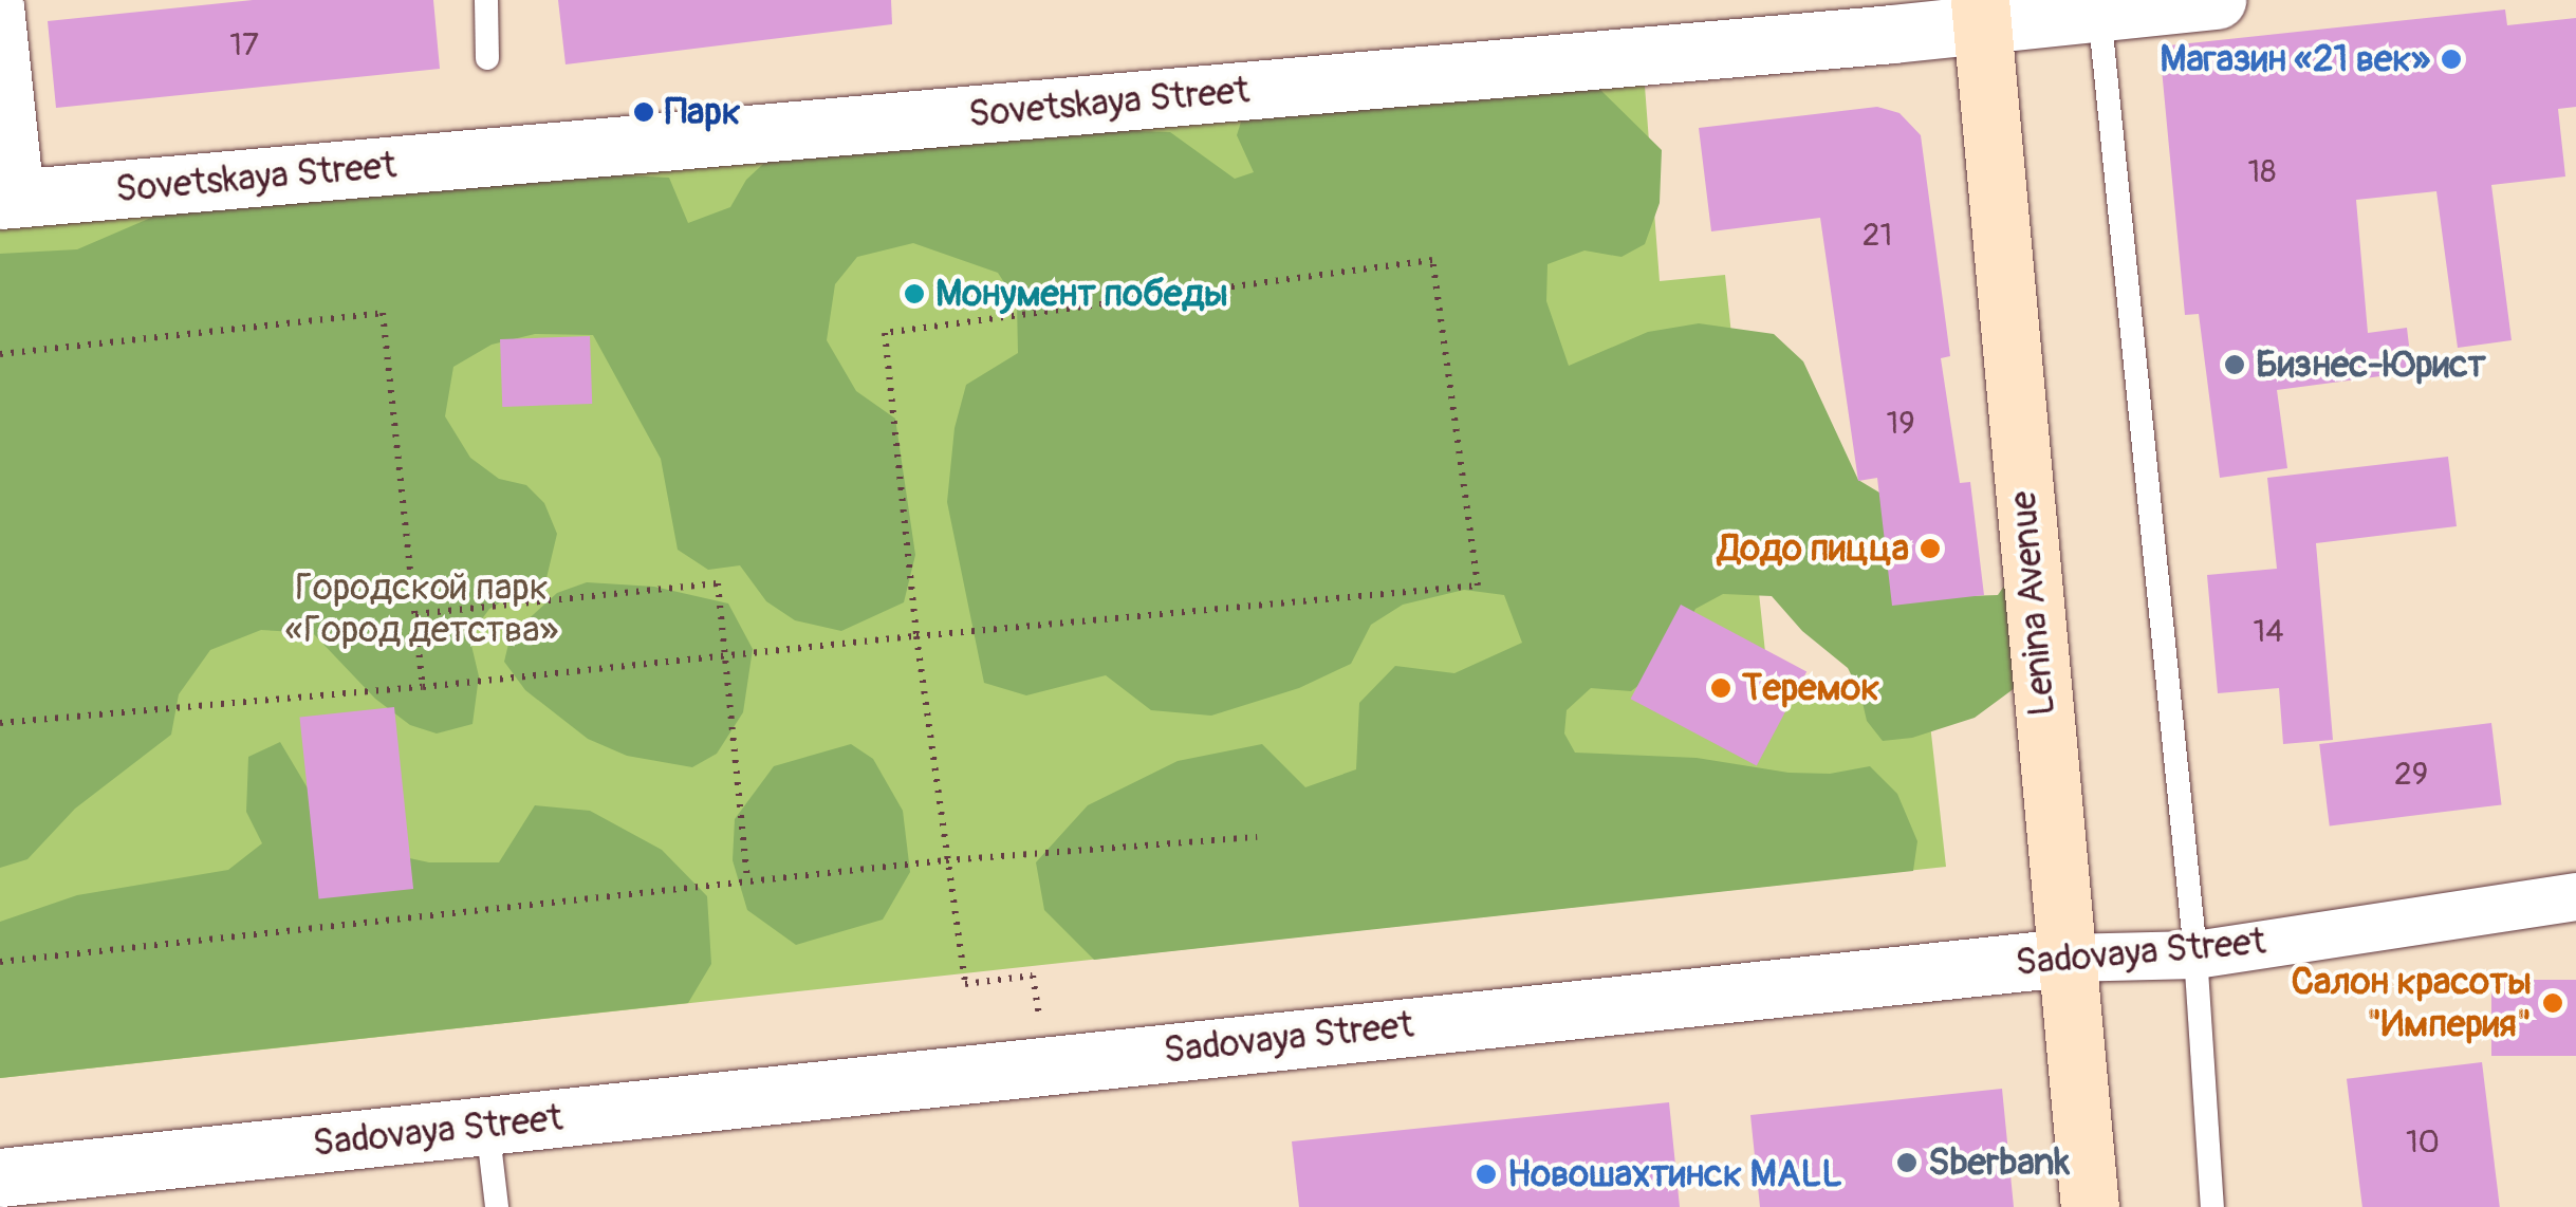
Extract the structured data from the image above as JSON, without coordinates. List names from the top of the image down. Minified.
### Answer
{"streets":{"main road":["Lenina Avenue"],"street":["Sovetskaya Street","Sadovaya Street"]},"crossings":[["Sovetskaya Street","Lenina Avenue"],["Lenina Avenue","Sadovaya Street"]],"parks":["Городской парк «Город детства»"],"places":["Магазин «21 век»","Парк","Монумент победы","Бизнес-Юрист","Додо пицца","Теремок","Салон красоты \"Империя\"","Sberbank","Новошахтинск MALL"],"house_numbers":["17","18","21","19","14","29","10"]}
